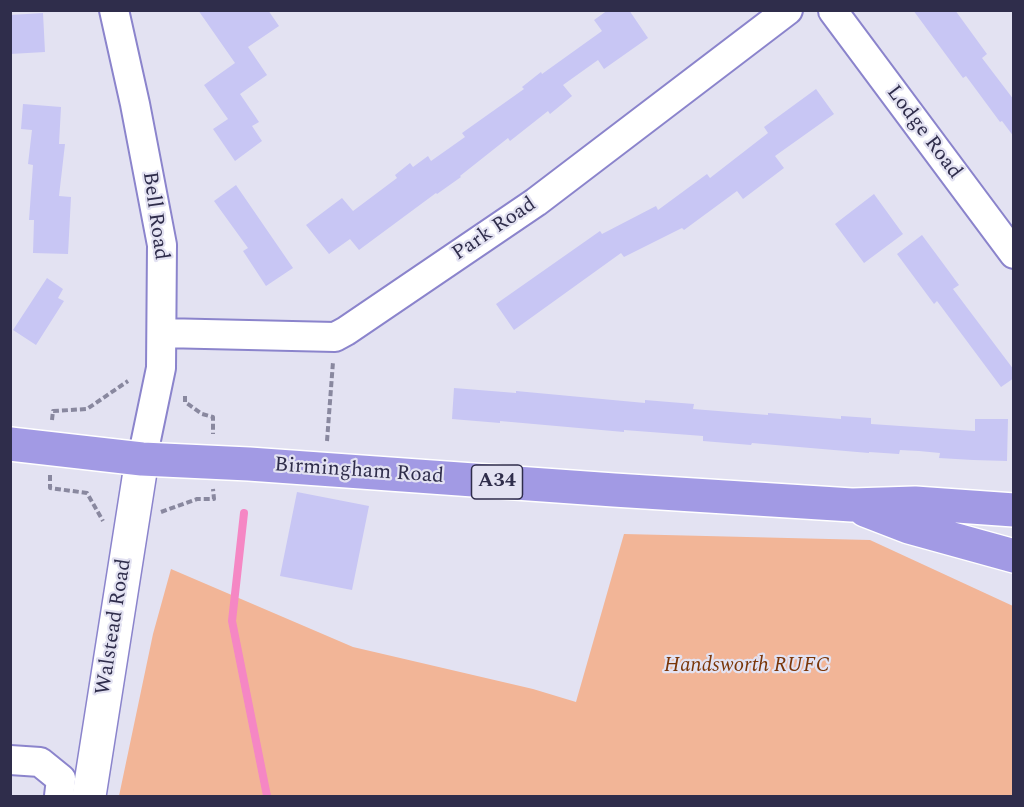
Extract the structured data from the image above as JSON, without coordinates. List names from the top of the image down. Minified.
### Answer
{"streets":{"highway":["Birmingham Road","A34"],"street":["Lodge Road","Bell Road","Park Road","Walstead Road"]},"crossings":[["Bell Road","Birmingham Road"],["Bell Road","Walstead Road"],["Birmingham Road","Walstead Road"]],"parks":["Handsworth RUFC"]}
